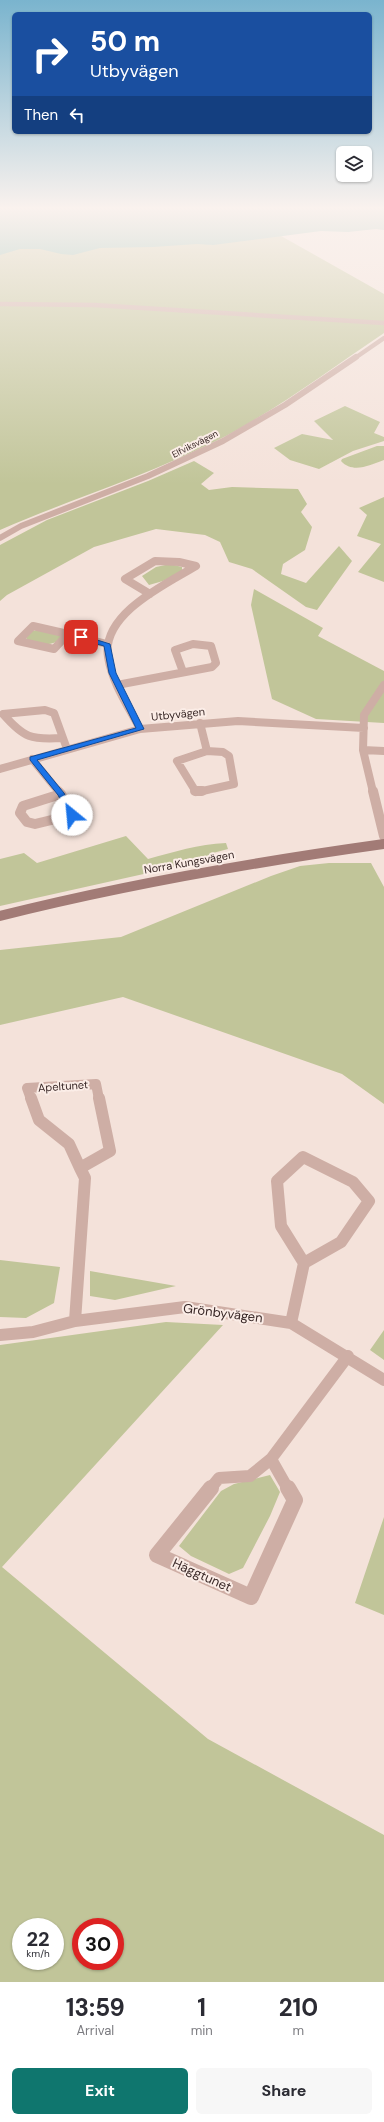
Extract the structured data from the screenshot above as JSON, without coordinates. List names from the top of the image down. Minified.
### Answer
{"streets":{"main road":["Norra Kungsvägen"],"street":["Elfviksvägen","Utbyvägen","Apeltunet","Grönbyvägen","Häggtunet"]},"crossings":[["Apeltunet","Grönbyvägen"],["Grönbyvägen","Häggtunet"]],"page":{"turn":["50 m","Utbyvägen"],"then":"Then","speed":"22 km/h","limit":"30","eta":["13:59","Arrival","1","min","210","m"],"buttons":["Exit","Share"]}}
